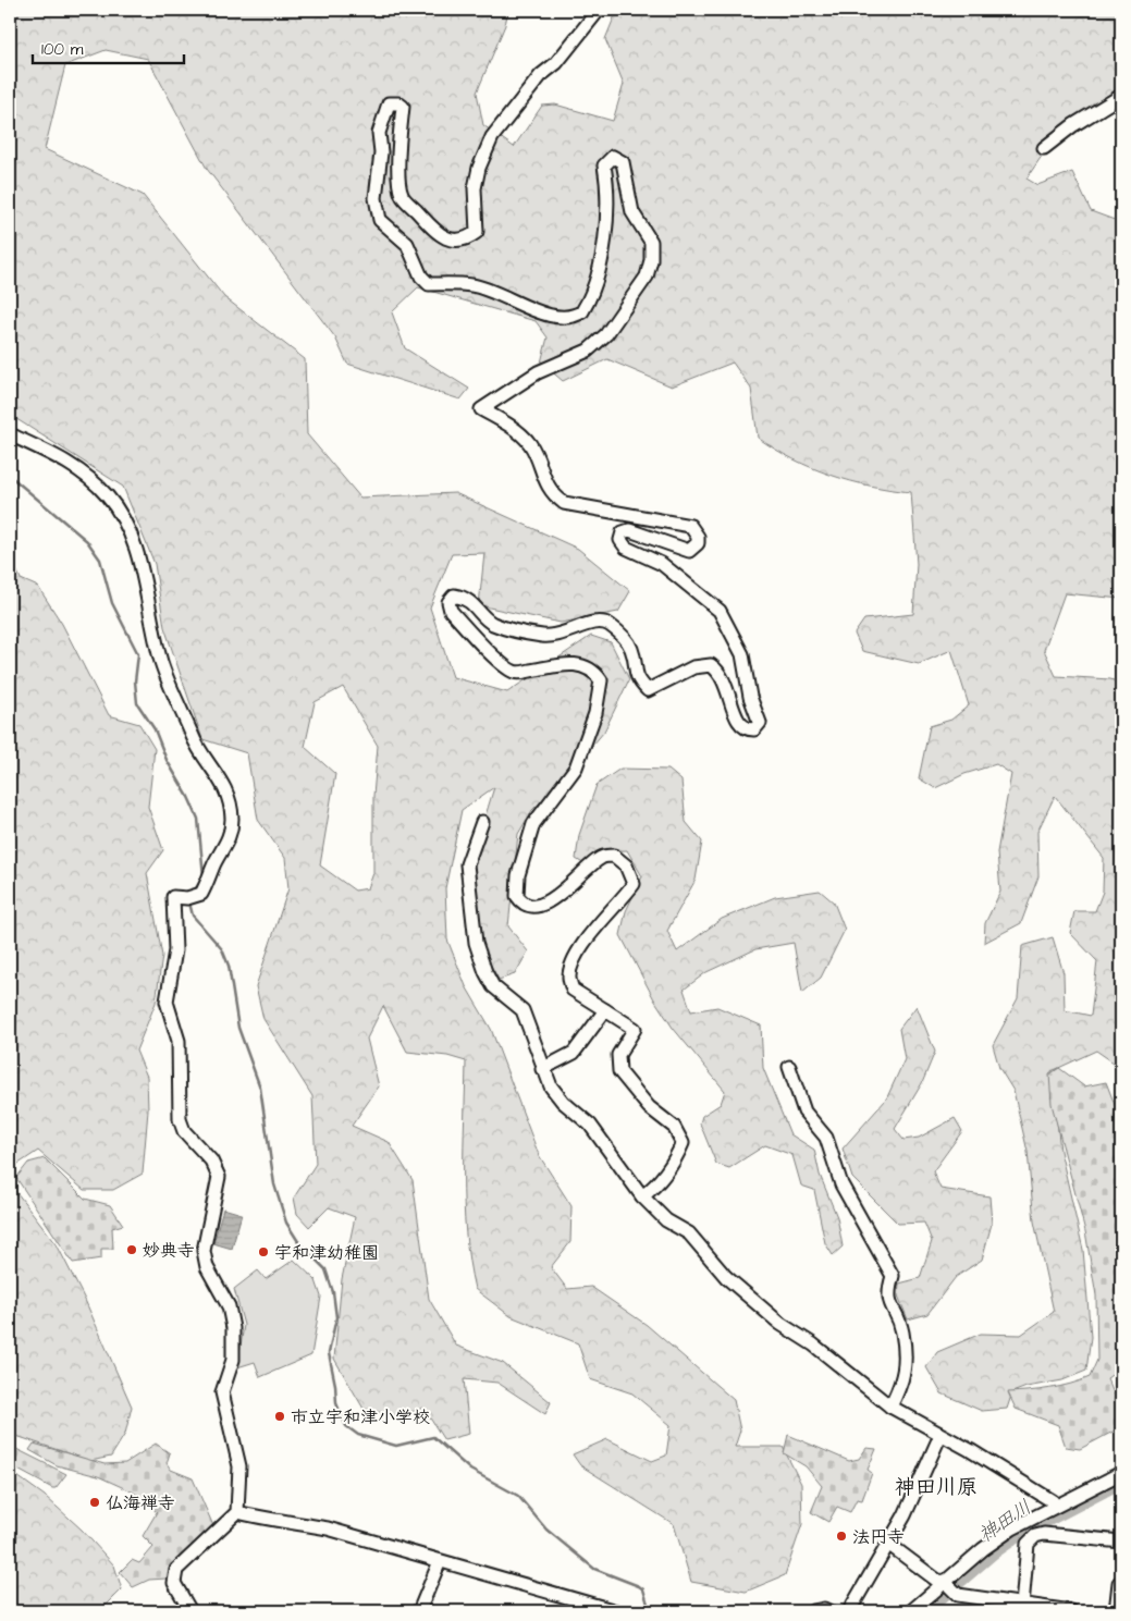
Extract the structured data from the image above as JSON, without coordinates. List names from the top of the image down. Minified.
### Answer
{"districts":["神田川原"],"water":["神田川"],"places":["妙典寺","宇和津幼稚園","市立宇和津小学校","仏海禅寺","法円寺"],"scale_bar":"100 m"}
